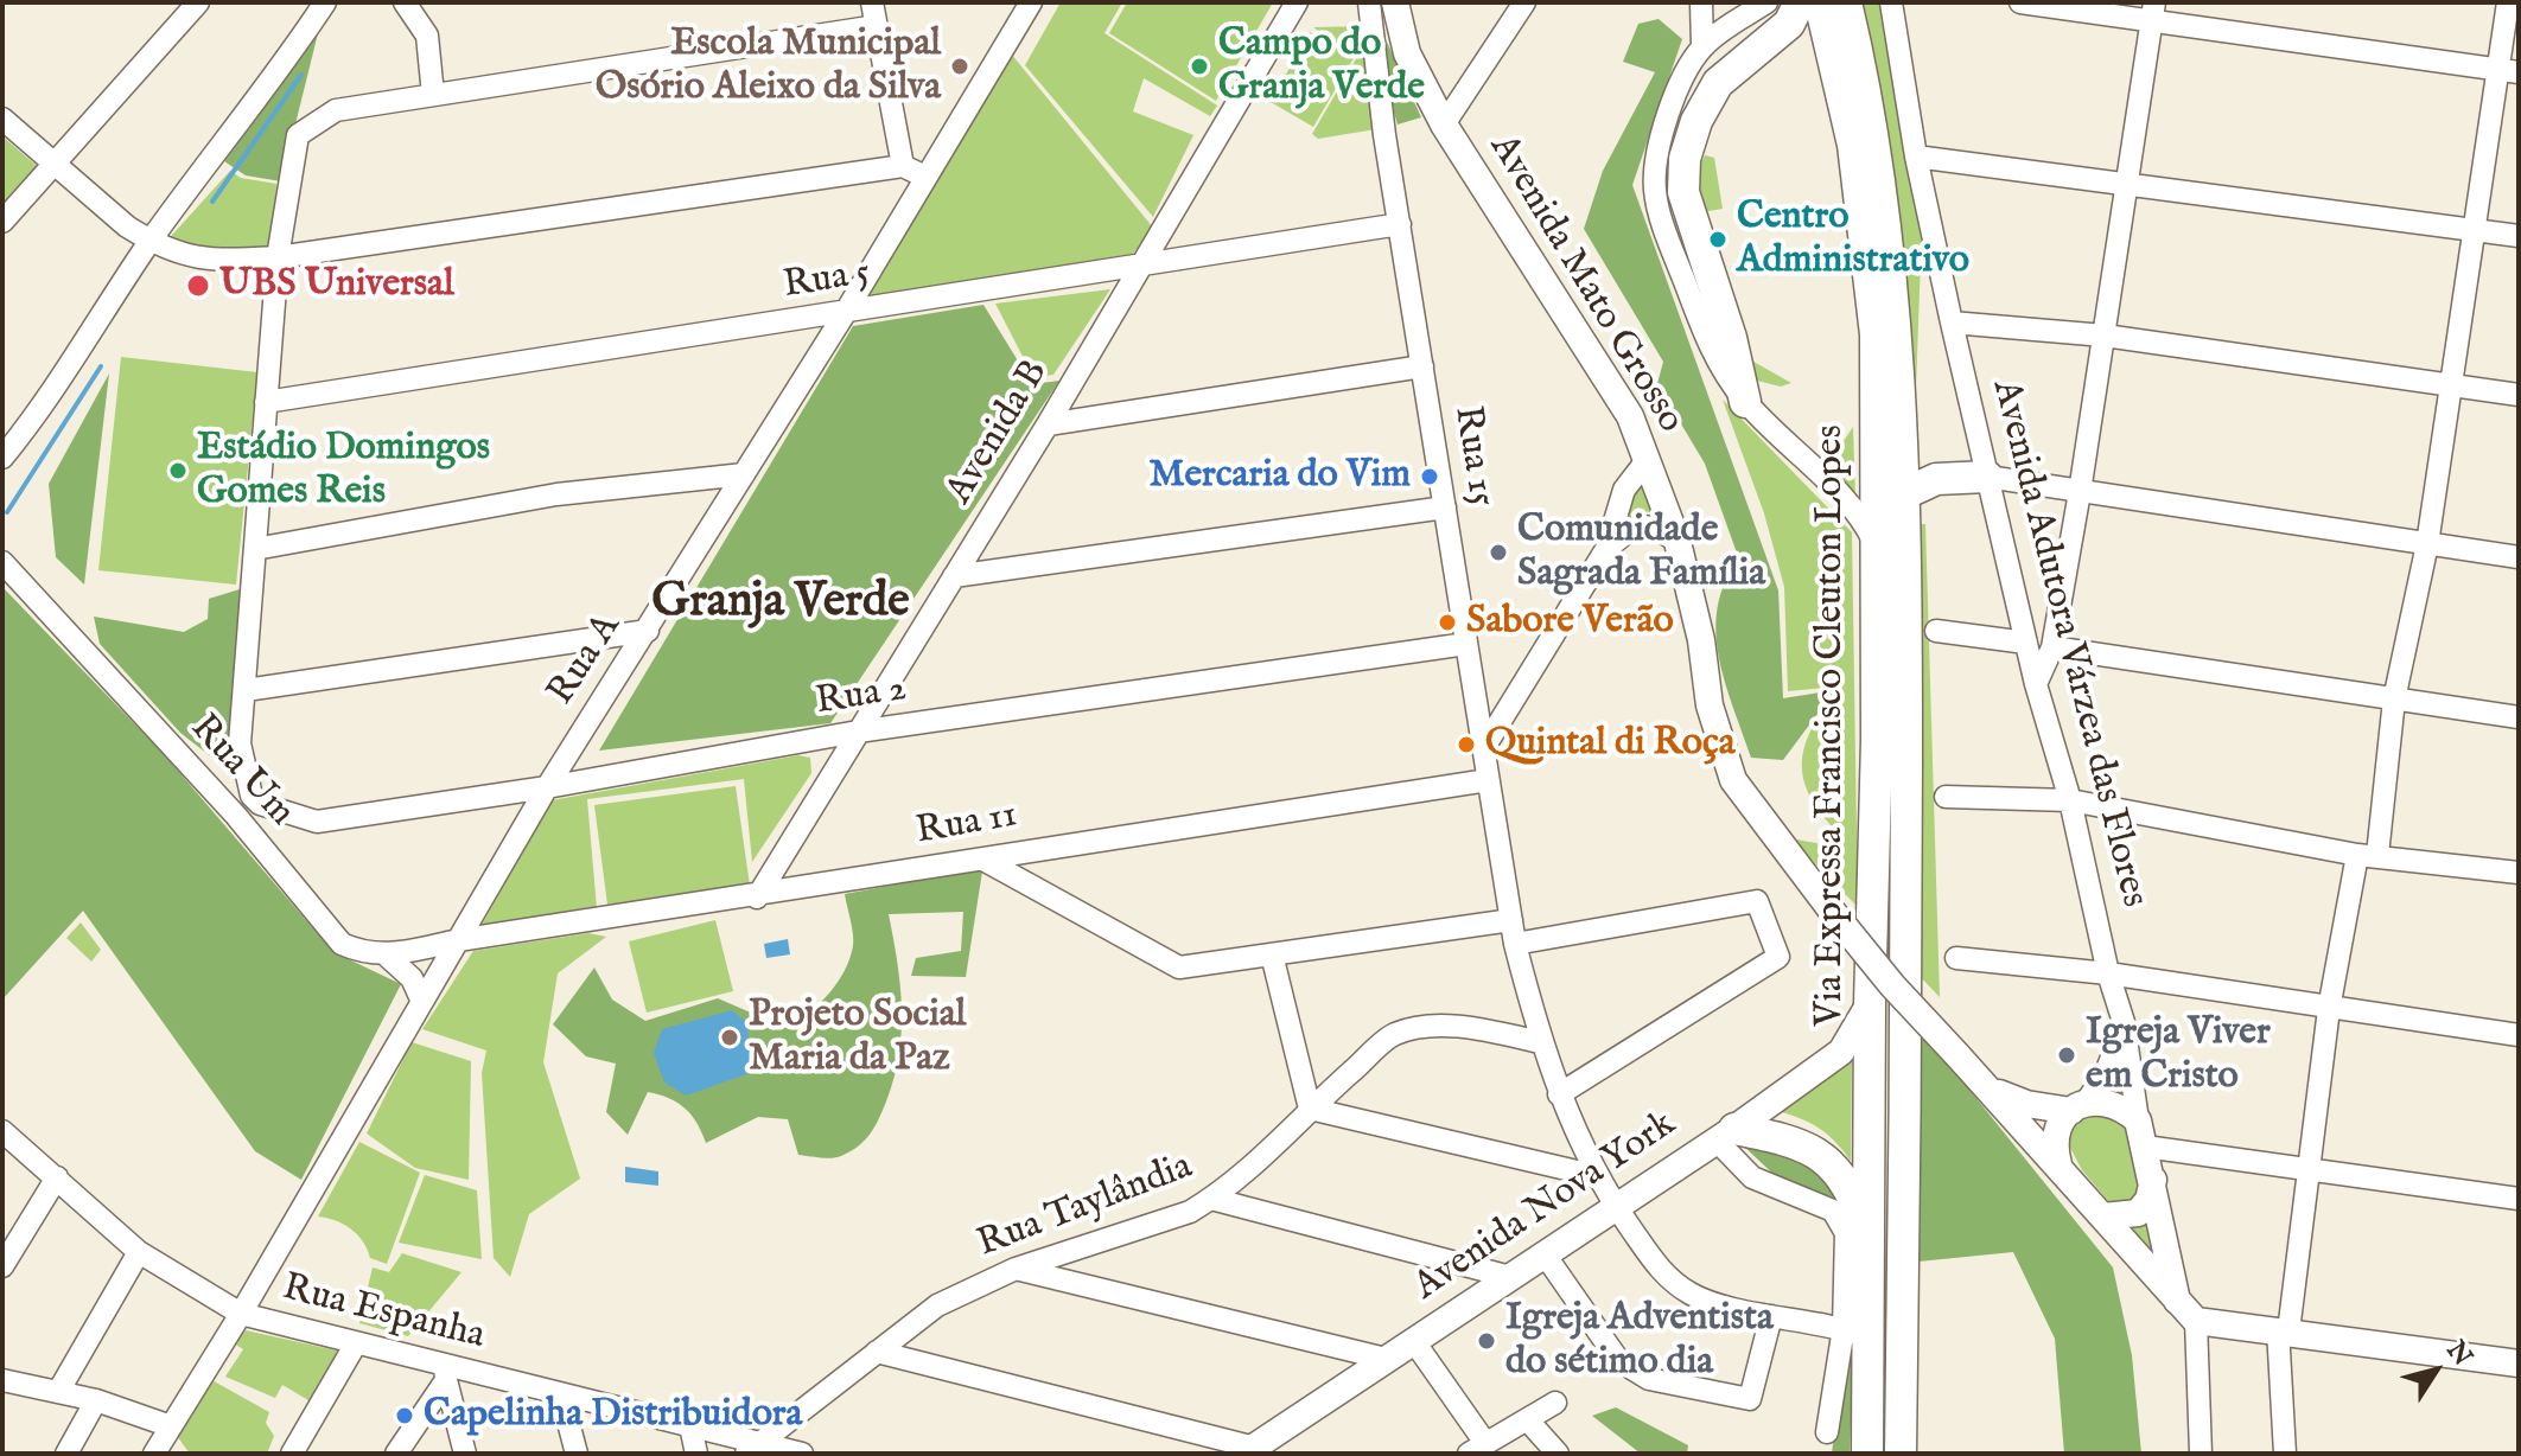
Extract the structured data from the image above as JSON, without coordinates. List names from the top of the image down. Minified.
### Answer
{"streets":{"highway":["Via Expressa Francisco Cleuton Lopes"],"main road":["Avenida Mato Grosso","Avenida Adutora Várzea das Flores","Avenida Nova York"],"street":["Rua 5","Avenida B","Rua 15","Rua A","Rua 2","Rua Um","Rua 11","Rua Taylândia","Rua Espanha"]},"crossings":[["Rua 5","Avenida B"],["Rua 5","Rua 15"],["Rua 5","Rua A"],["Avenida Mato Grosso","Avenida Adutora Várzea das Flores"],["Avenida B","Rua 2"],["Avenida B","Rua 11"],["Rua 15","Rua 2"],["Rua 15","Via Expressa Francisco Cleuton Lopes"],["Rua 15","Rua 11"],["Rua 15","Rua Taylândia"],["Rua 15","Avenida Nova York"],["Rua A","Rua 2"],["Rua A","Rua Um"],["Rua A","Rua 11"],["Rua A","Rua Espanha"],["Via Expressa Francisco Cleuton Lopes","Avenida Nova York"],["Rua Um","Rua 11"],["Rua Taylândia","Rua Espanha"]],"districts":["Granja Verde"],"places":["Escola Municipal Osório Aleixo da Silva","Campo do Granja Verde","Centro Administrativo","UBS Universal","Estádio Domingos Gomes Reis","Mercaria do Vim","Comunidade Sagrada Família","Sabore Verão","Quintal di Roça","Projeto Social Maria da Paz","Igreja Viver em Cristo","Igreja Adventista do sétimo dia","Capelinha Distribuidora"],"north":"top right"}
